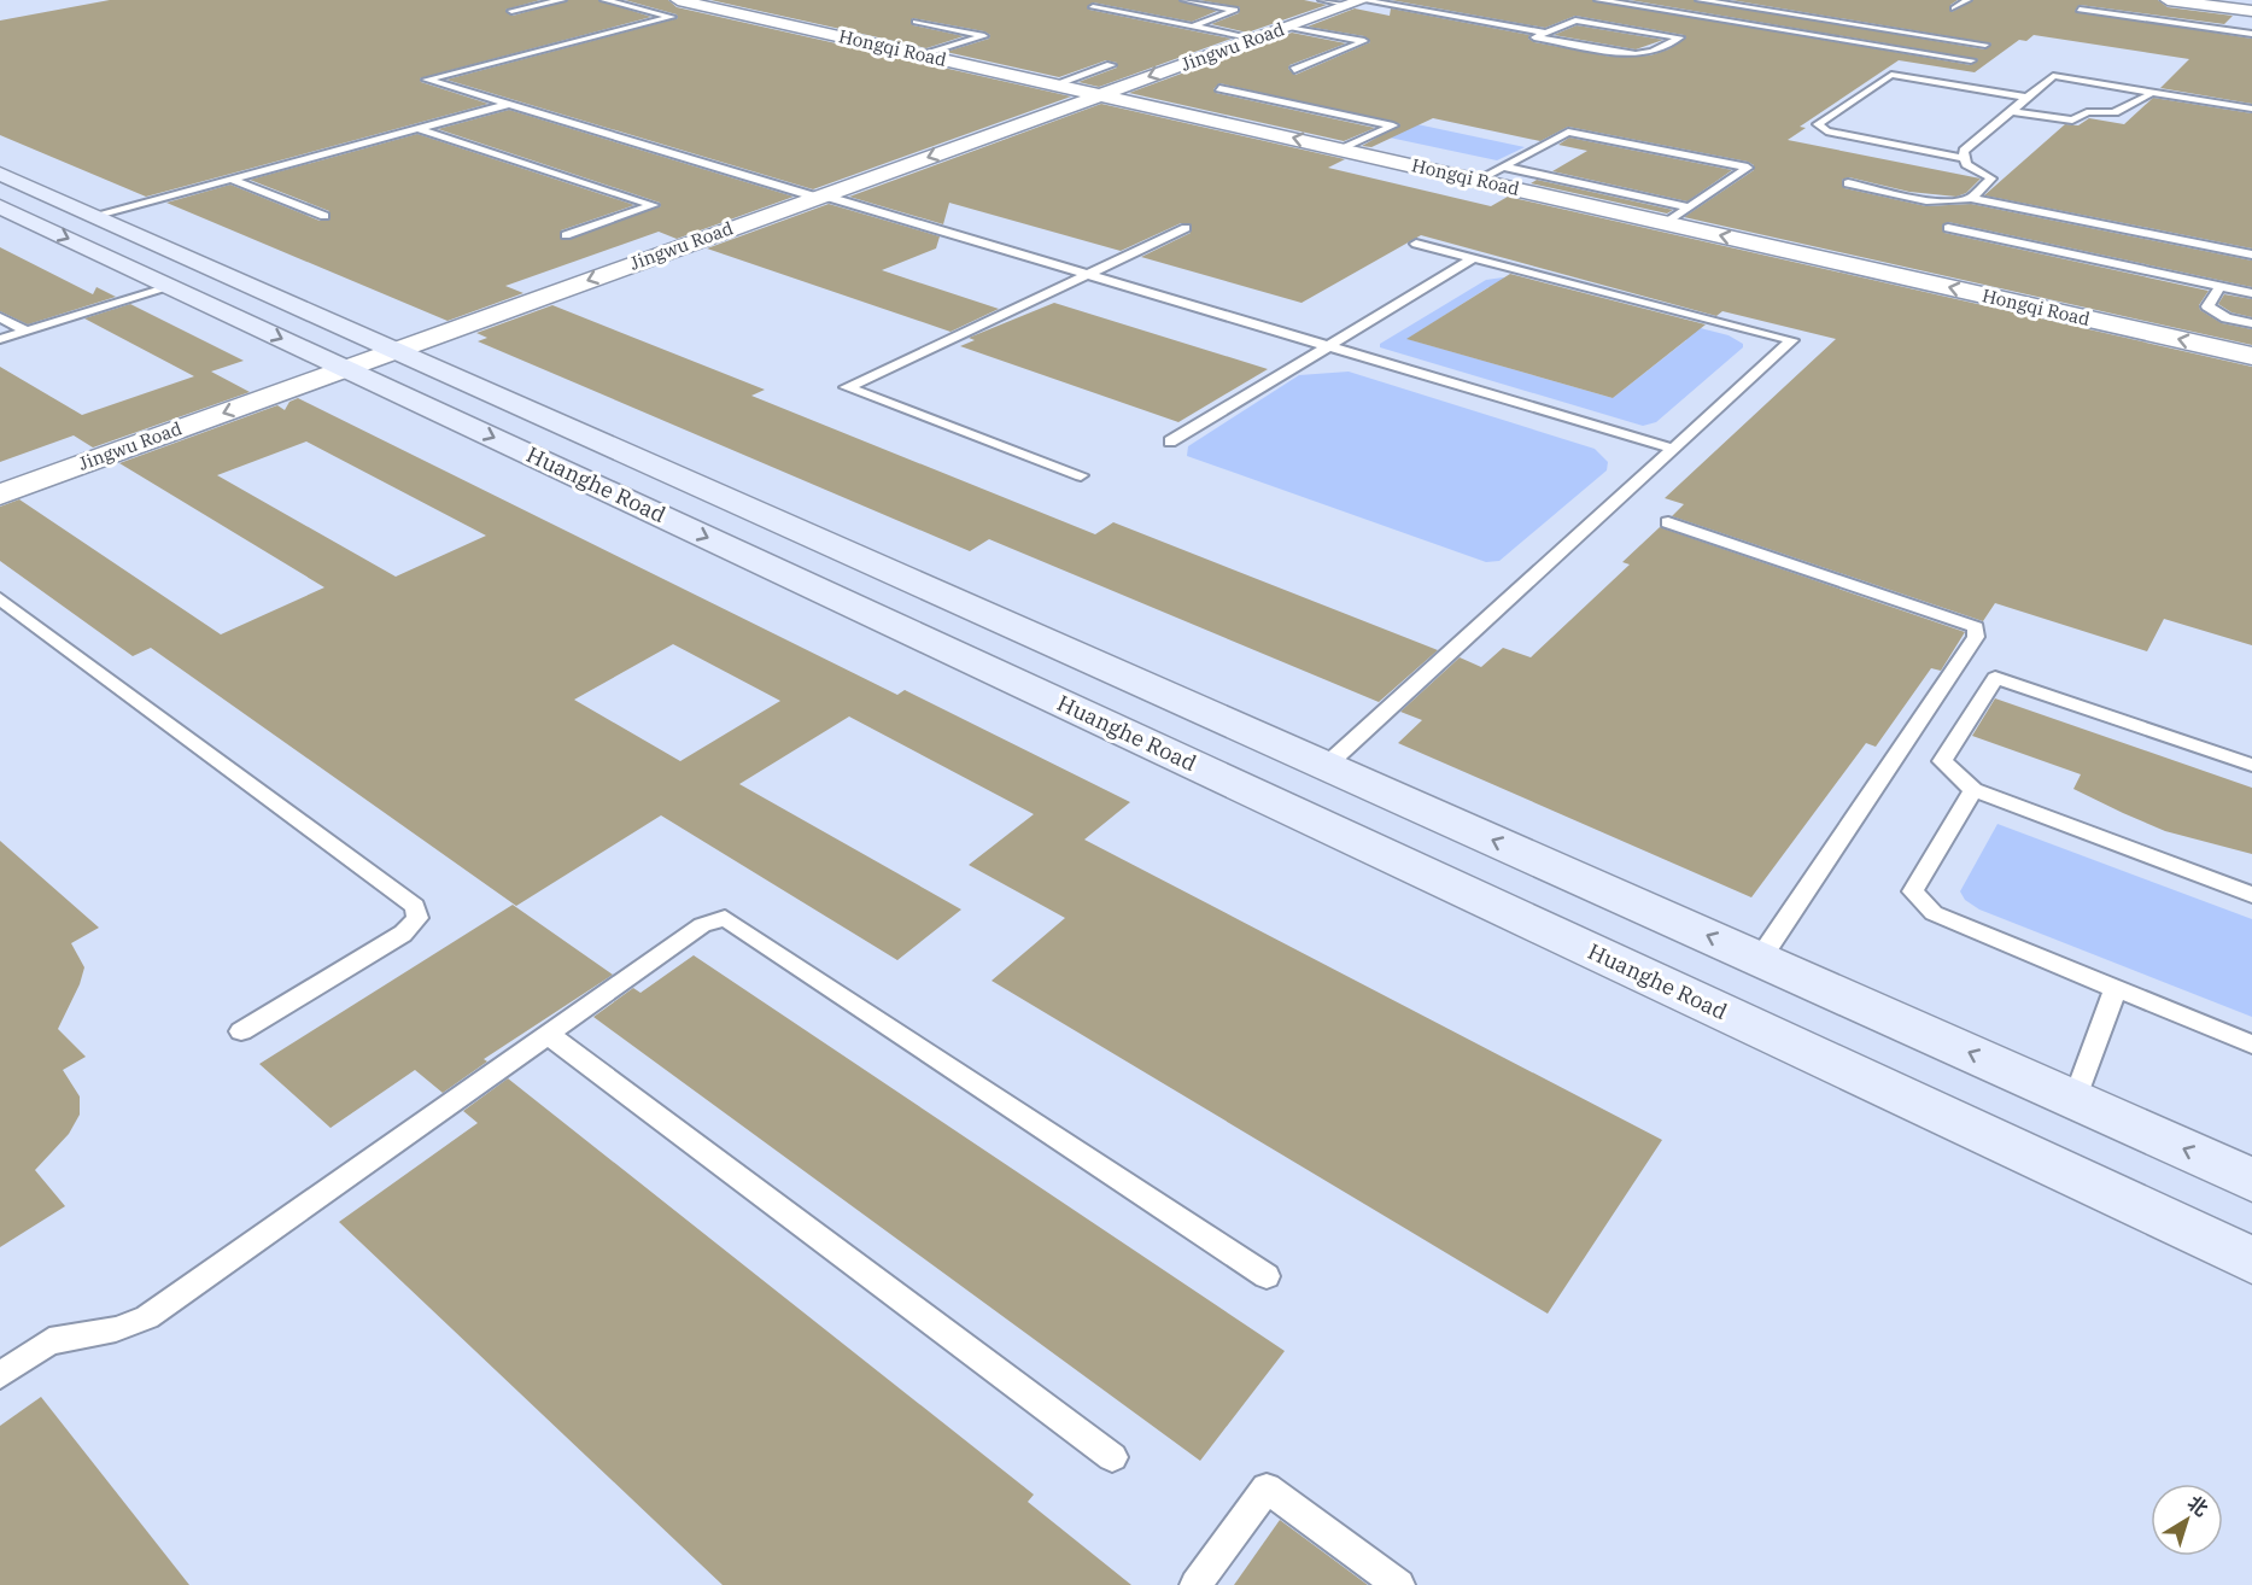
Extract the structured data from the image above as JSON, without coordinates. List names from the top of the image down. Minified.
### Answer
{"streets":{"main road":["Huanghe Road"],"street":["Jingwu Road","Hongqi Road"]},"crossings":[["Jingwu Road","Hongqi Road"],["Jingwu Road","Huanghe Road"]],"one_way":["Jingwu Road","Hongqi Road"],"north":"top right"}
